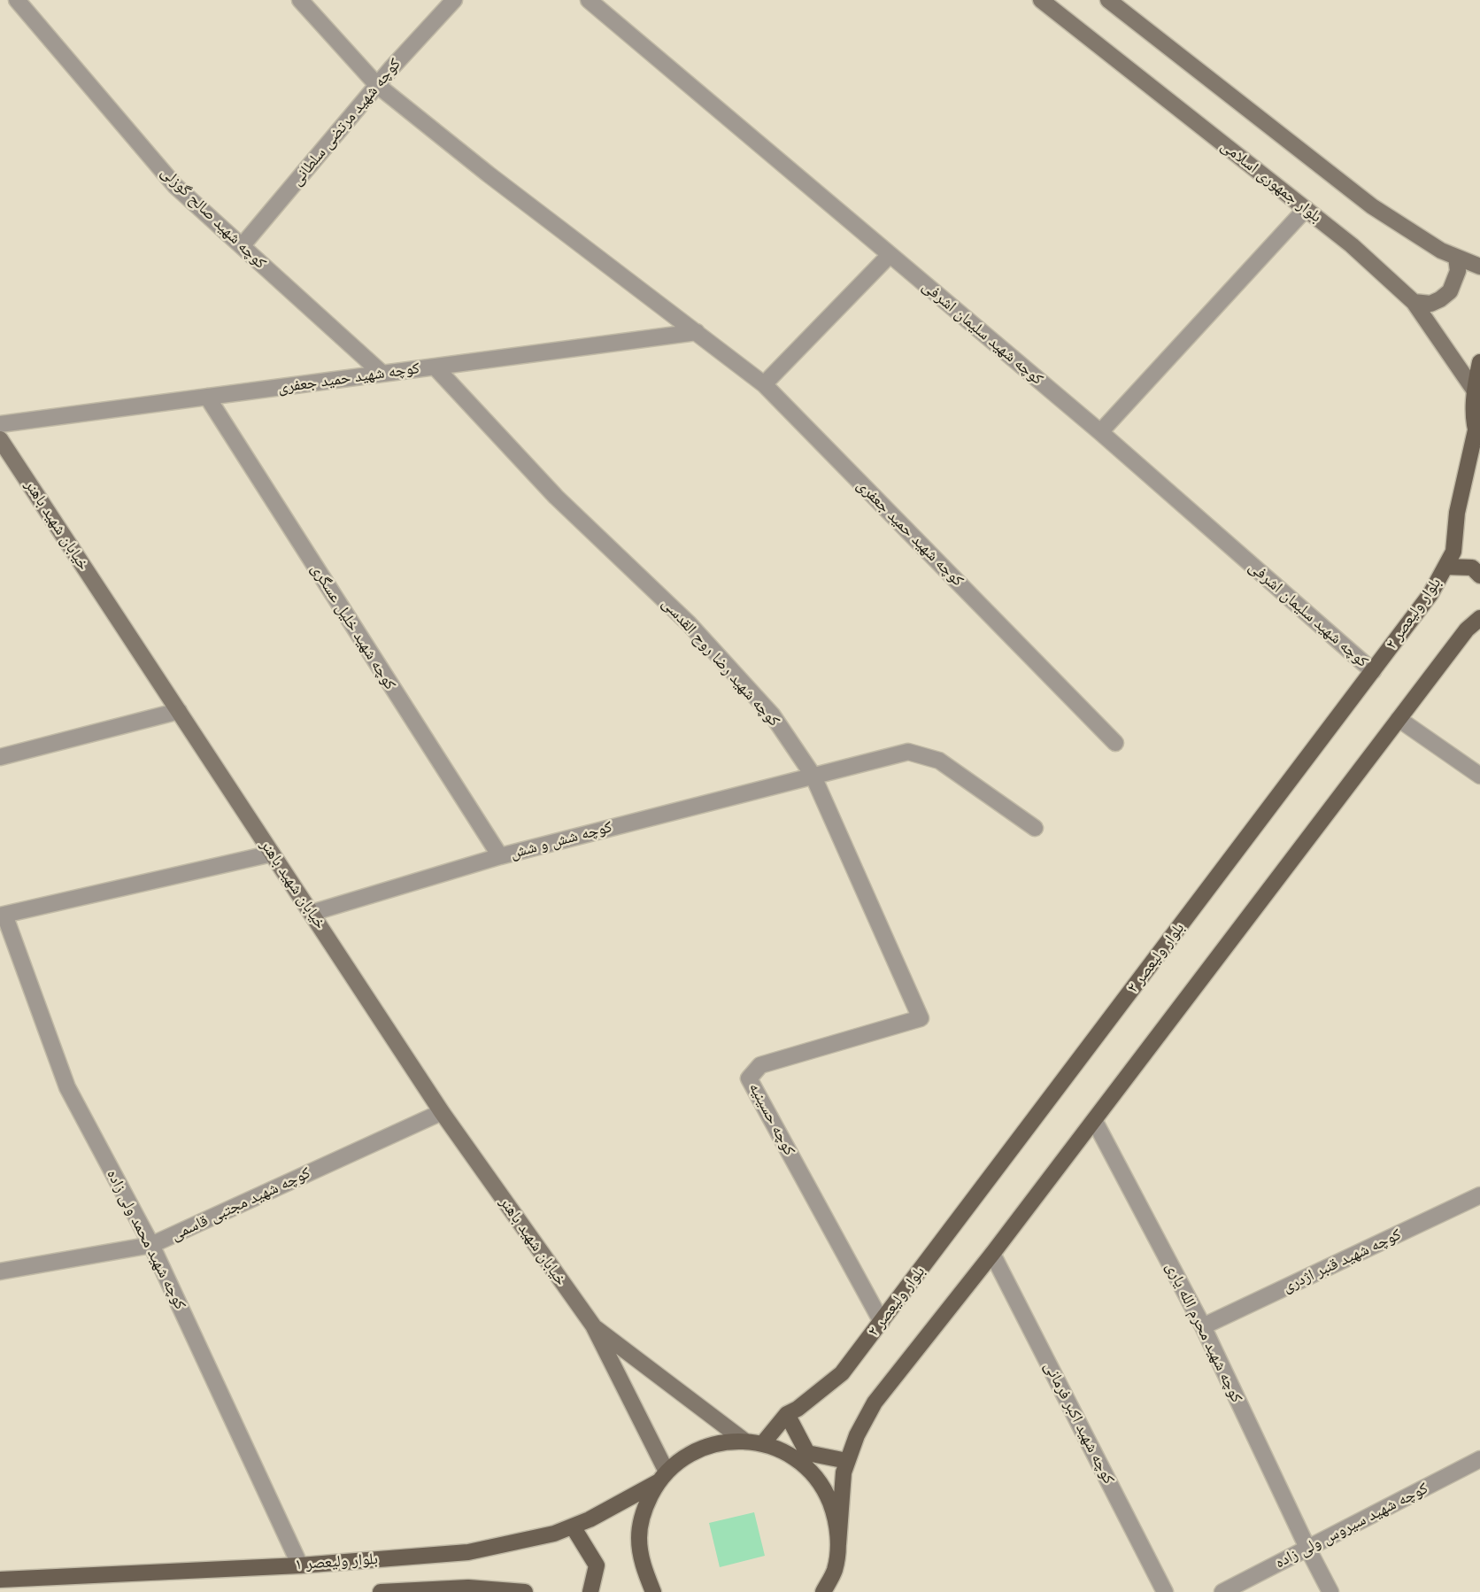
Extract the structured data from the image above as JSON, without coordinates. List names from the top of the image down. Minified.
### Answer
{"streets":{"main road":["بلوار جمهوری اسلامی","خیابان شهید باهنر","بلوار ولیعصر ۲","بلوار ولیعصر ۱"],"street":["کوچه شهید مرتضی سلطانی","کوچه شهید صالح گوزلی","کوچه شهید سلیمان اشرفی","کوچه شهید حمید جعفری","کوچه شهید خلیل عسگری","کوچه شهید رضا روح القدسی","کوچه شش و شش","کوچه حسینیه","کوچه شهید مجتبی قاسمی","کوچه شهید محمد ولی زاده","کوچه شهید قنبر اژدری","کوچه شهید محرم الله یاری","کوچه شهید اکبر فرمانی","کوچه شهید سیروس ولی زاده"]},"crossings":[["کوچه شهید مرتضی سلطانی","کوچه شهید صالح گوزلی"],["کوچه شهید مرتضی سلطانی","کوچه شهید حمید جعفری"],["بلوار جمهوری اسلامی","بلوار ولیعصر ۲"],["کوچه شهید صالح گوزلی","کوچه شهید حمید جعفری"],["کوچه شهید سلیمان اشرفی","بلوار ولیعصر ۲"],["کوچه شهید حمید جعفری","کوچه شهید خلیل عسگری"],["کوچه شهید حمید جعفری","کوچه شهید رضا روح القدسی"],["خیابان شهید باهنر","کوچه شش و شش"],["خیابان شهید باهنر","کوچه شهید مجتبی قاسمی"],["خیابان شهید باهنر","بلوار ولیعصر ۱"],["بلوار ولیعصر ۲","کوچه حسینیه"],["بلوار ولیعصر ۲","بلوار ولیعصر ۱"],["کوچه شهید خلیل عسگری","کوچه شش و شش"],["کوچه شهید رضا روح القدسی","کوچه شش و شش"],["کوچه شهید رضا روح القدسی","کوچه حسینیه"],["کوچه شهید مجتبی قاسمی","کوچه شهید محمد ولی زاده"],["کوچه شهید محمد ولی زاده","بلوار ولیعصر ۱"],["کوچه شهید قنبر اژدری","کوچه شهید محرم الله یاری"],["کوچه شهید محرم الله یاری","کوچه شهید سیروس ولی زاده"]]}
